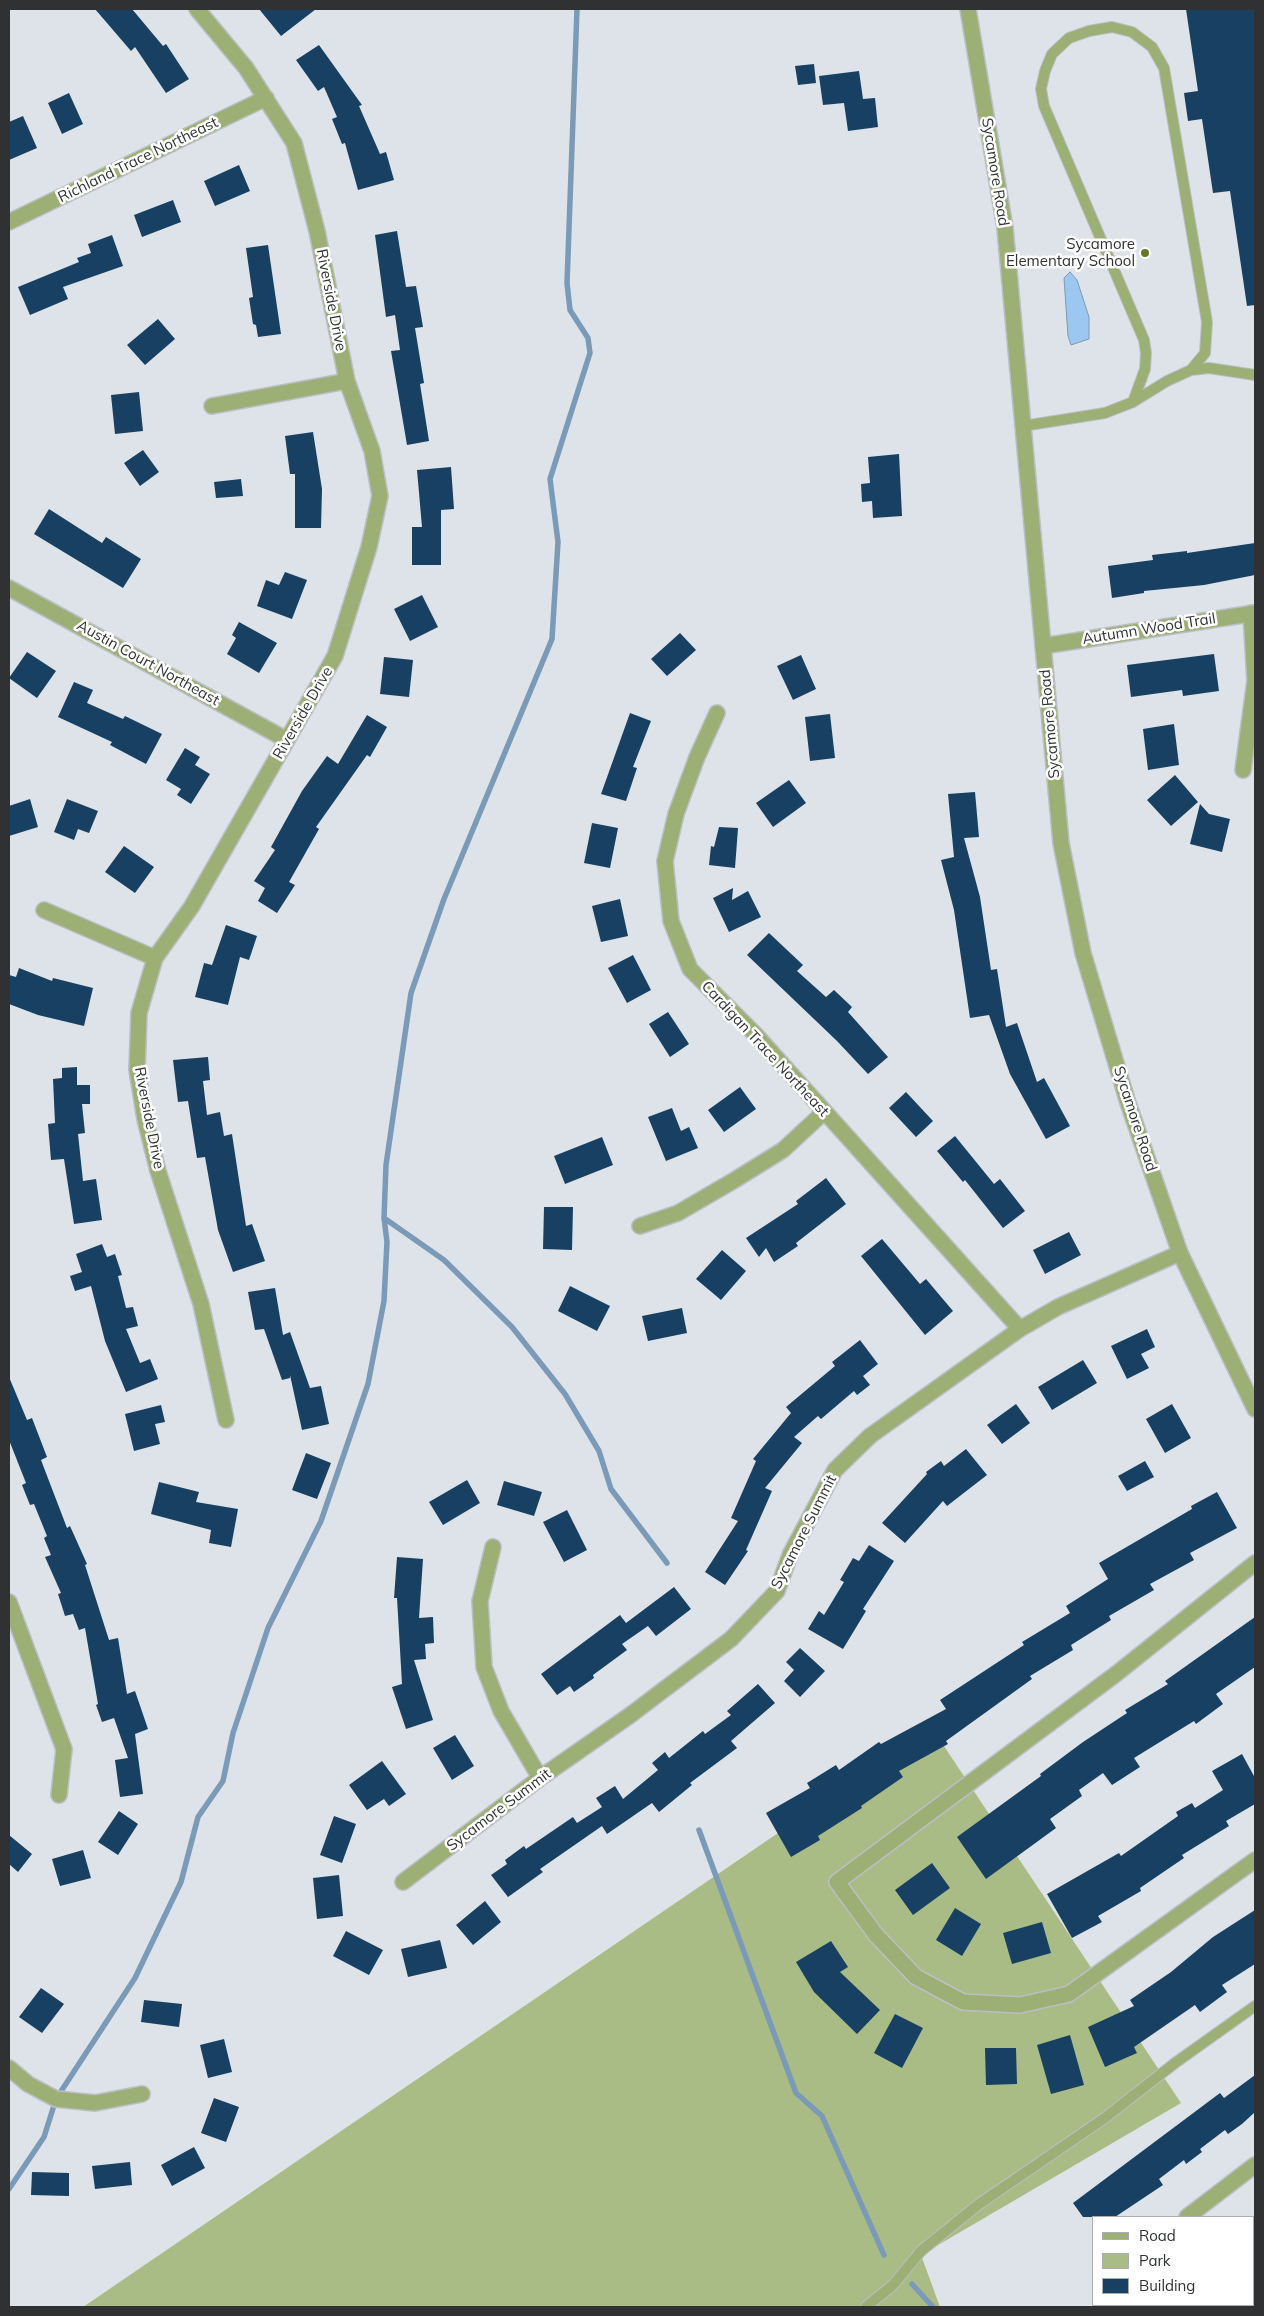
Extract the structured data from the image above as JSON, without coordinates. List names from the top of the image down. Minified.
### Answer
{"streets":{"street":["Richland Trace Northeast","Sycamore Road","Riverside Drive","Autumn Wood Trail","Austin Court Northeast","Cardigan Trace Northeast","Sycamore Summit"]},"crossings":[["Richland Trace Northeast","Riverside Drive"],["Sycamore Road","Autumn Wood Trail"],["Sycamore Road","Sycamore Summit"],["Riverside Drive","Austin Court Northeast"],["Cardigan Trace Northeast","Sycamore Summit"]],"places":["Sycamore Elementary School"],"legend":["Road","Park","Building"]}
